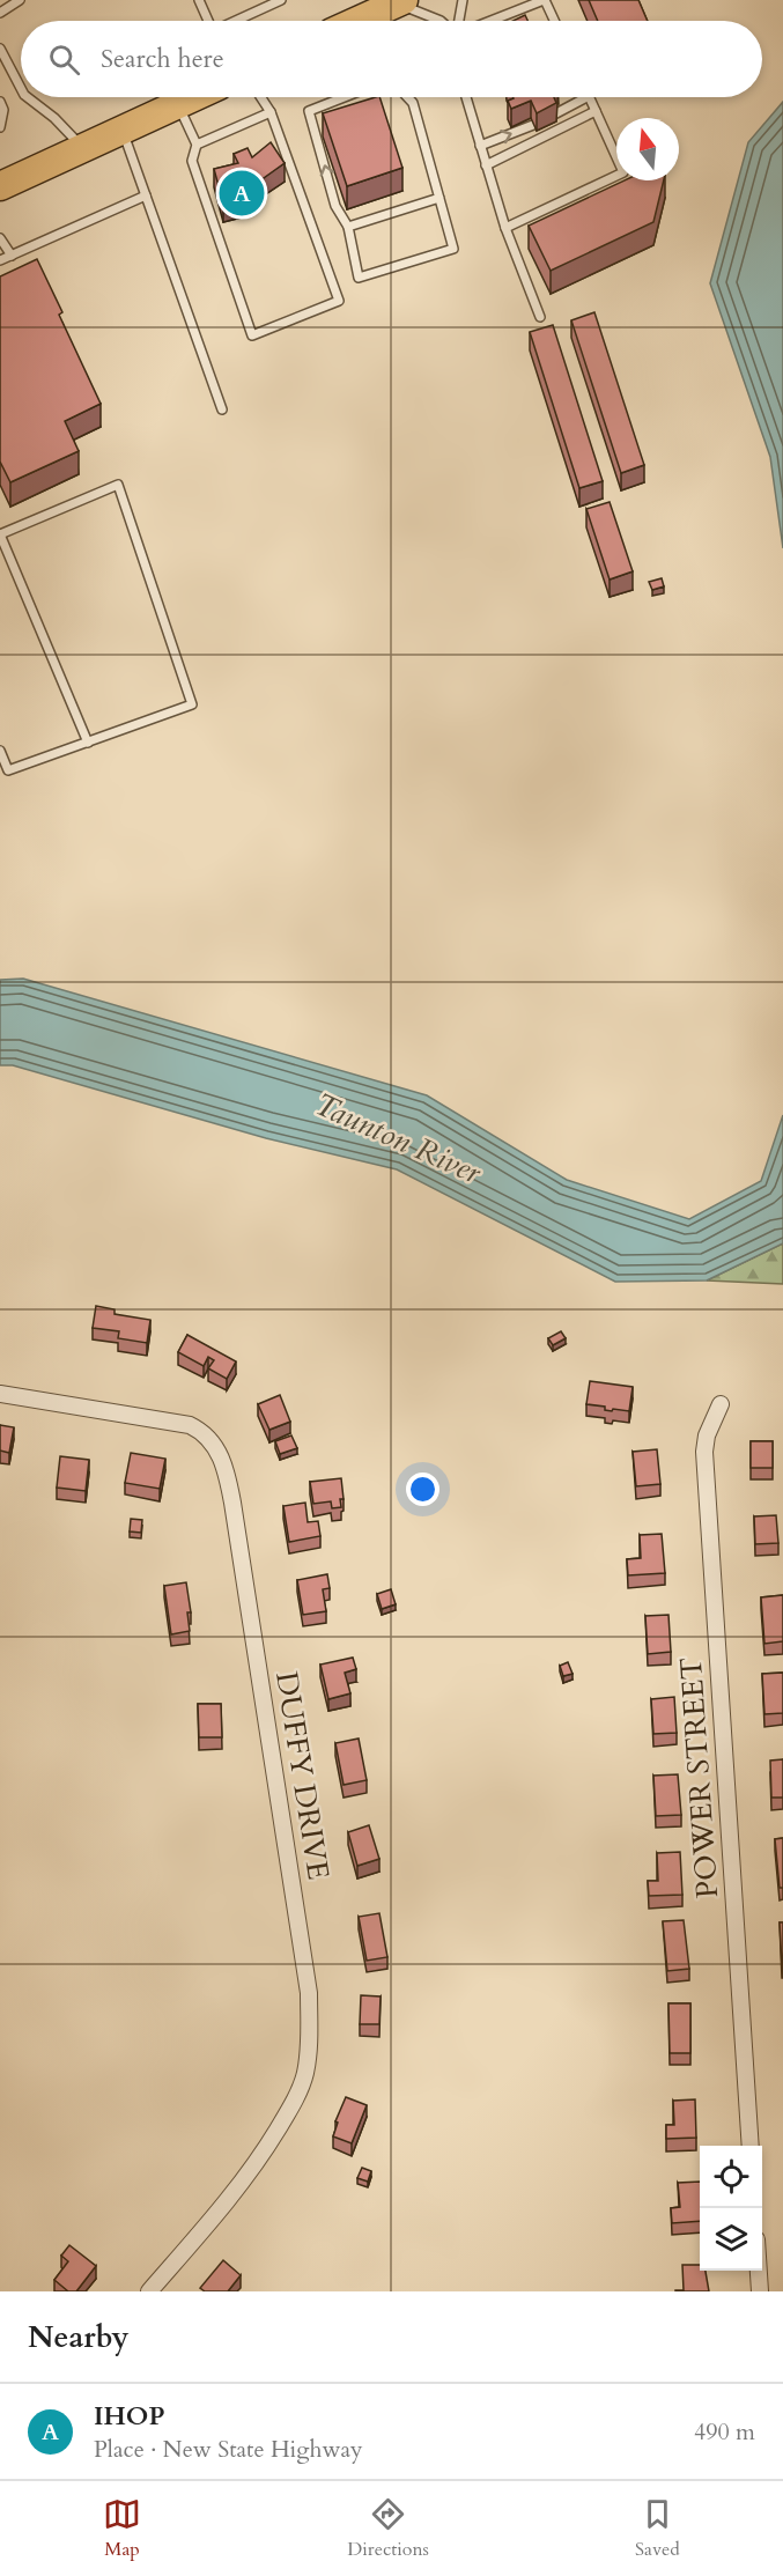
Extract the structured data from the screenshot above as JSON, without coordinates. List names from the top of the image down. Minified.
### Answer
{"streets":{"street":["DUFFY DRIVE","POWER STREET"]},"water":["Taunton River"],"north":"top","page":{"search":"Search here","pins":"A","heading":"Nearby","list":[{"mark":"A","name":"IHOP","note":"Place · New State Highway","value":"490 m"}],"nav":["Map","Directions","Saved"]}}
